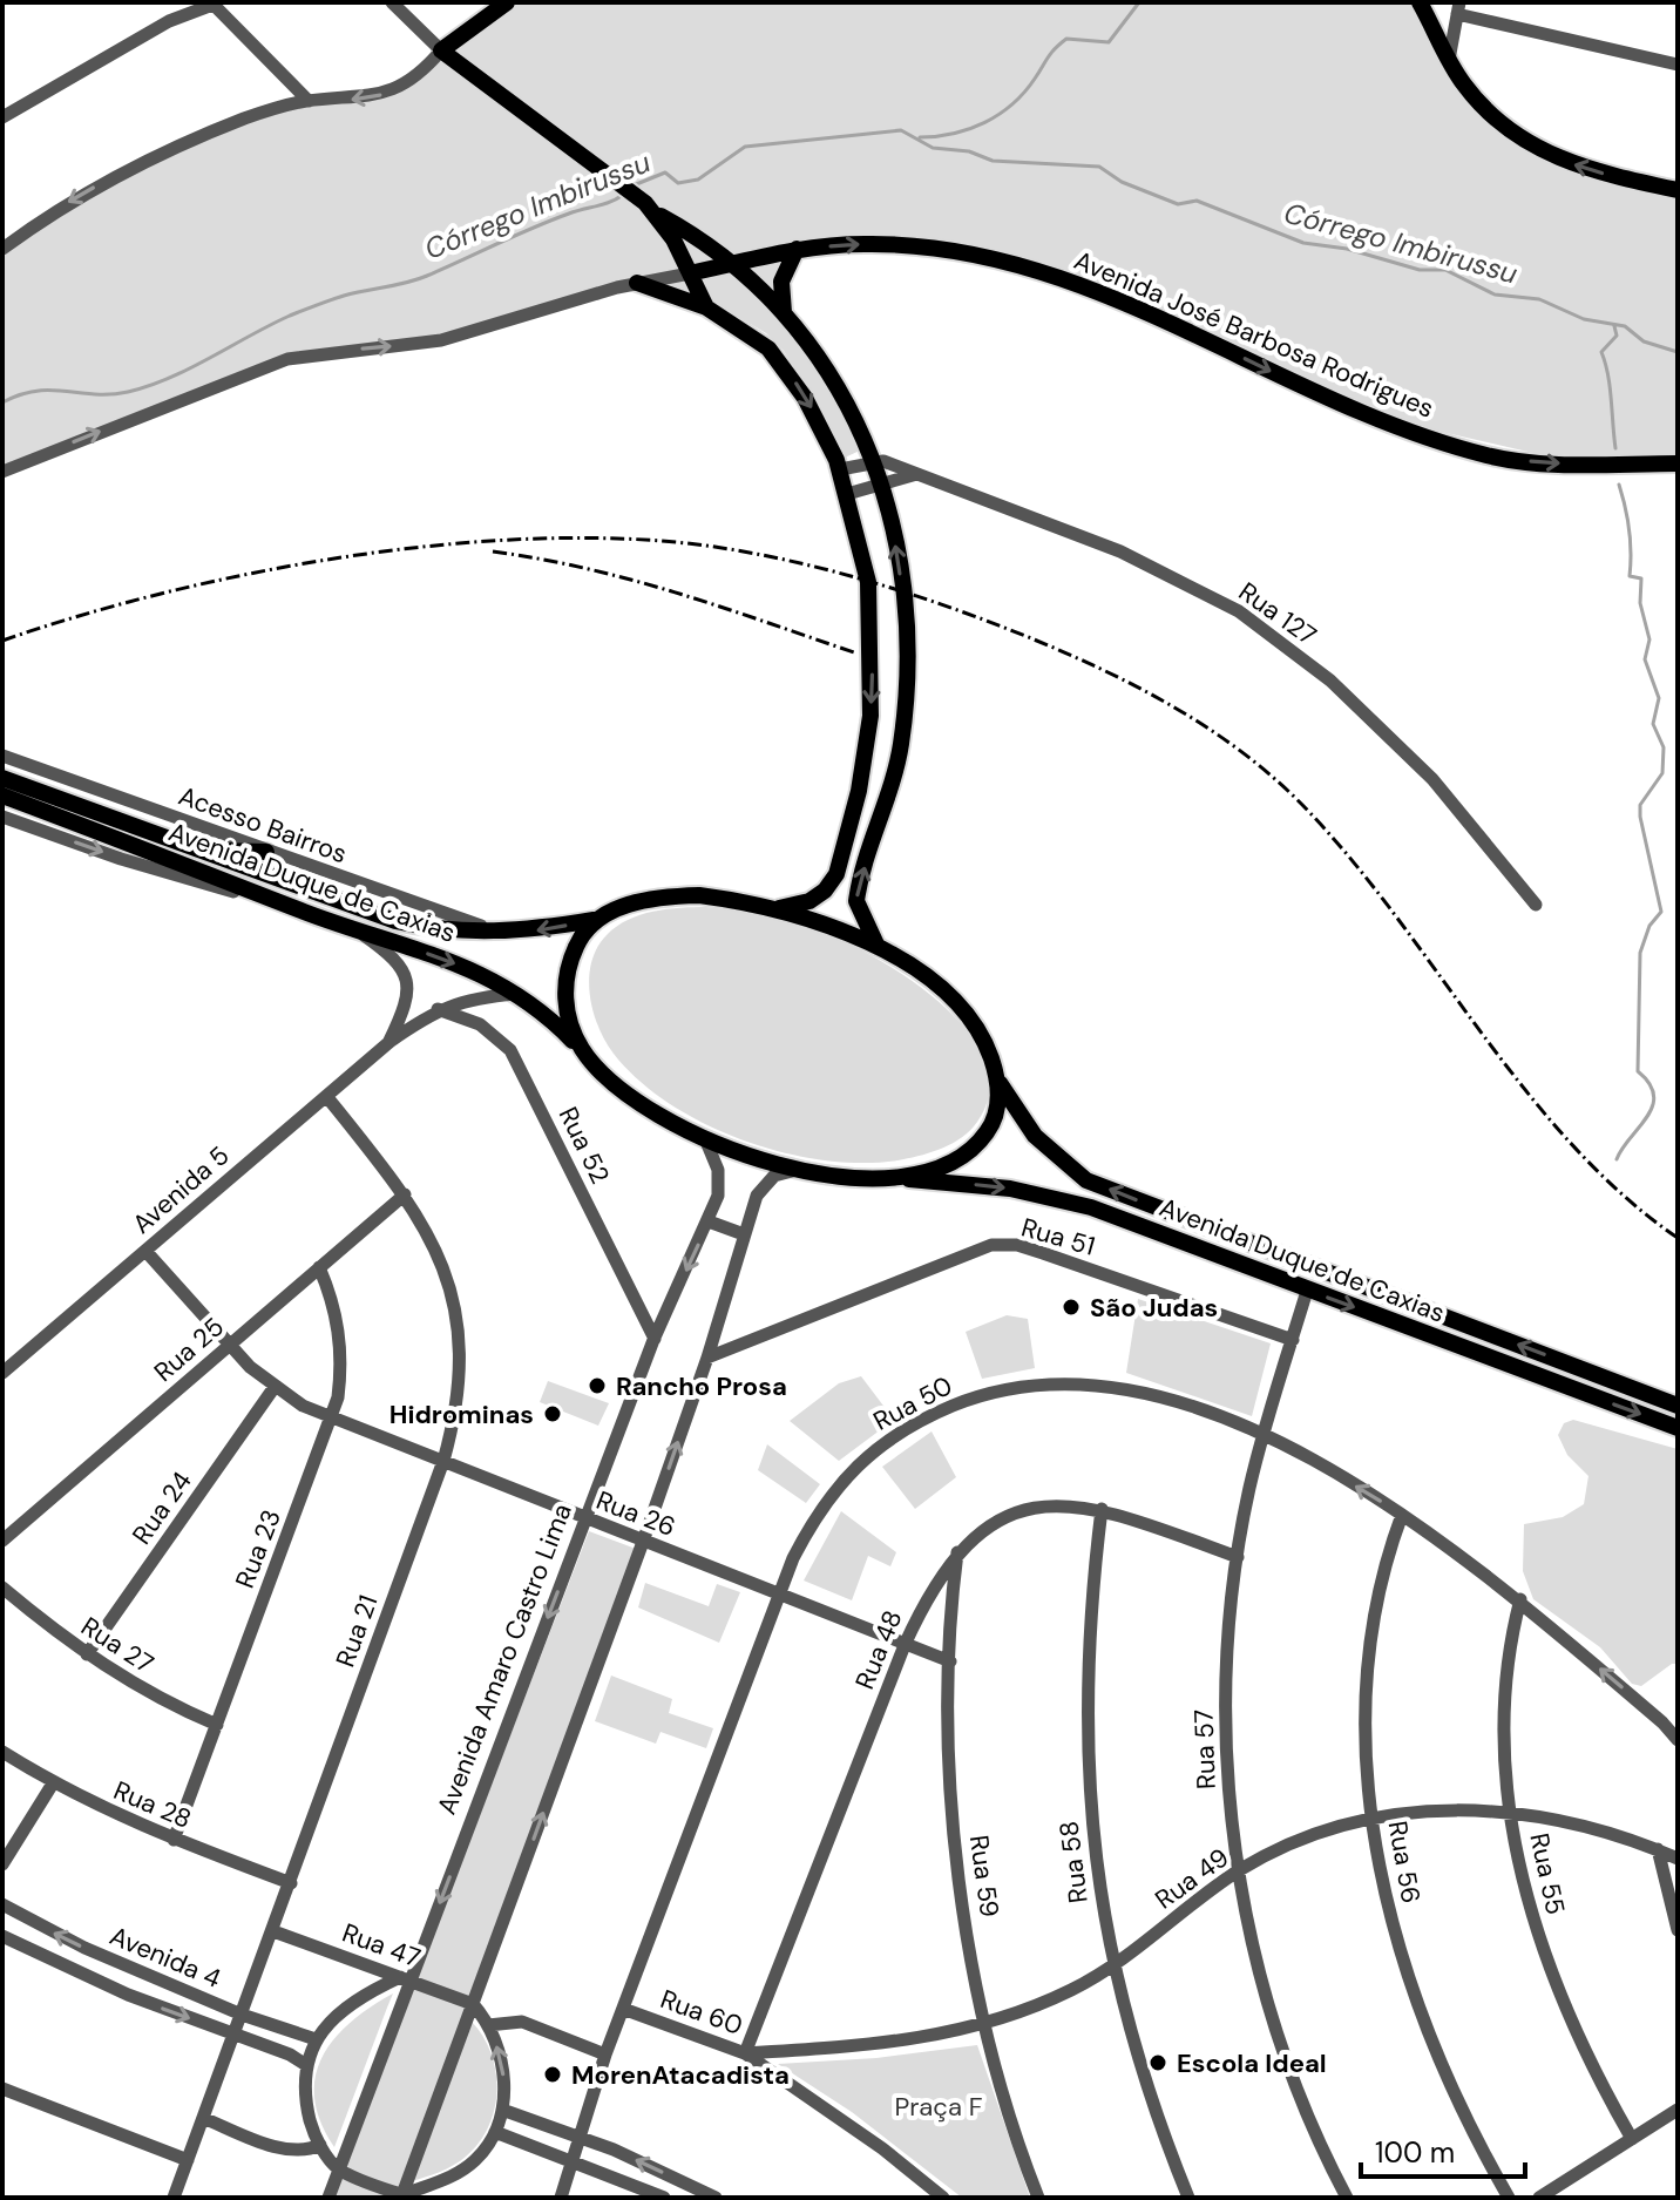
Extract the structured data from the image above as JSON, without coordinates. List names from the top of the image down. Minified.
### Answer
{"streets":{"main road":["Avenida José Barbosa Rodrigues","Avenida Duque de Caxias"],"street":["Rua 127","Acesso Bairros","Rua 52","Avenida 5","Rua 51","Rua 25","Rua 50","Rua 24","Rua 26","Rua 23","Rua 21","Rua 27","Rua 48","Avenida Amaro Castro Lima","Rua 57","Rua 28","Rua 58","Rua 56","Rua 55","Rua 59","Rua 49","Rua 47","Avenida 4","Rua 60"]},"crossings":[["Acesso Bairros","Avenida Duque de Caxias"],["Avenida Duque de Caxias","Avenida 5"],["Avenida Duque de Caxias","Avenida Amaro Castro Lima"],["Avenida Duque de Caxias","Rua 57"],["Rua 52","Avenida 5"],["Rua 52","Avenida Amaro Castro Lima"],["Avenida 5","Rua 26"],["Avenida 5","Rua 21"],["Rua 51","Rua 57"],["Rua 25","Rua 26"],["Rua 25","Rua 23"],["Rua 25","Rua 21"],["Rua 50","Rua 26"],["Rua 50","Rua 57"],["Rua 50","Rua 56"],["Rua 50","Rua 55"],["Rua 50","Rua 60"],["Rua 24","Rua 26"],["Rua 24","Rua 27"],["Rua 26","Rua 23"],["Rua 26","Rua 21"],["Rua 26","Rua 48"],["Rua 26","Avenida Amaro Castro Lima"],["Rua 26","Rua 59"],["Rua 23","Rua 27"],["Rua 23","Rua 28"],["Rua 21","Rua 28"],["Rua 21","Rua 47"],["Rua 21","Avenida 4"],["Rua 48","Rua 57"],["Rua 48","Rua 58"],["Rua 48","Rua 59"],["Rua 48","Rua 49"],["Rua 48","Rua 60"],["Avenida Amaro Castro Lima","Rua 47"],["Rua 57","Rua 49"],["Rua 58","Rua 49"],["Rua 56","Rua 49"],["Rua 55","Rua 49"],["Rua 59","Rua 49"],["Rua 49","Rua 60"]],"one_way":["Avenida José Barbosa Rodrigues"],"water":["Córrego Imbirussu"],"parks":["Praça F"],"places":["São Judas","Rancho Prosa","Hidrominas","Escola Ideal","MorenAtacadista"],"scale_bar":"100 m"}
